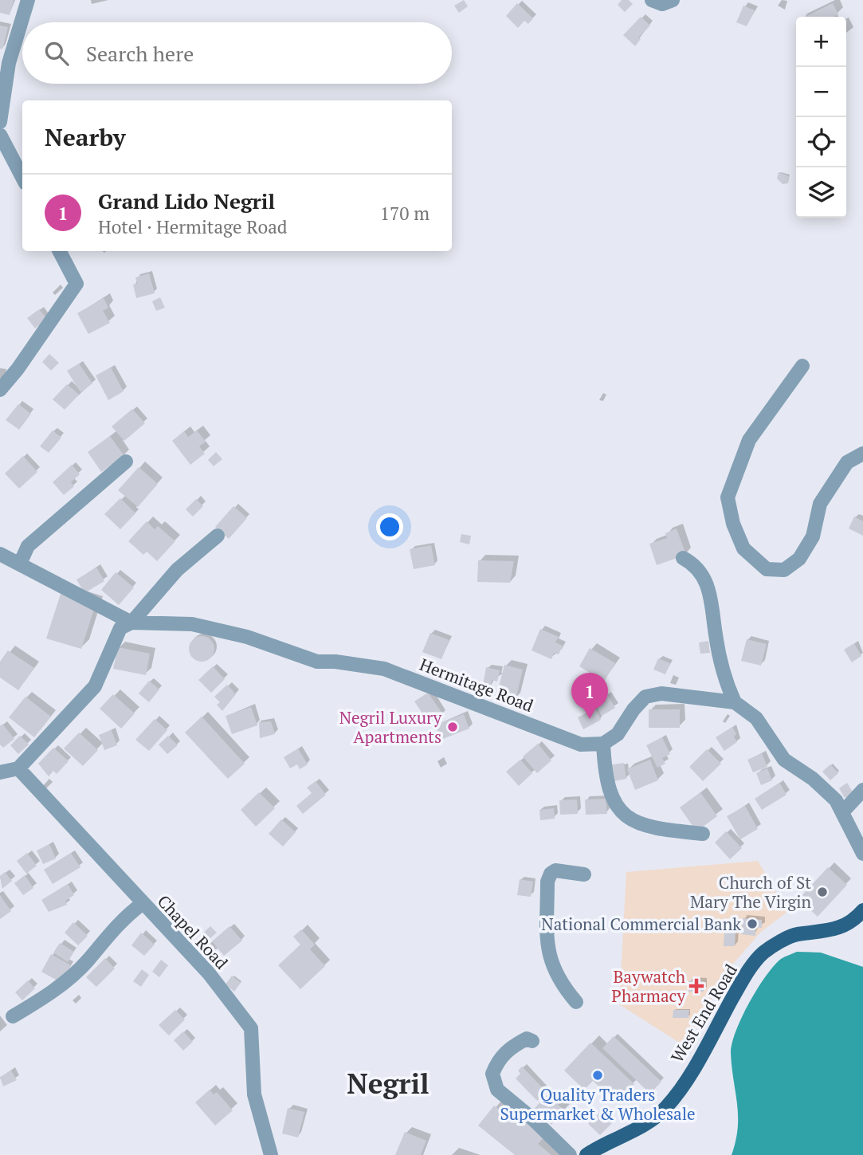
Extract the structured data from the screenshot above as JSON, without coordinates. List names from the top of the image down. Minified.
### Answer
{"streets":{"main road":["West End Road"],"street":["Hermitage Road","Chapel Road"]},"districts":["Negril"],"places":{"other":["Negril Luxury Apartments","Church of St Mary The Virgin","National Commercial Bank","Quality Traders Supermarket & Wholesale"],"health":["Baywatch Pharmacy"]},"page":{"map_buttons":["+","−"],"search":"Search here","heading":"Nearby","list":[{"mark":"1","name":"Grand Lido Negril","note":"Hotel · Hermitage Road","value":"170 m"}],"pins":"1"}}
